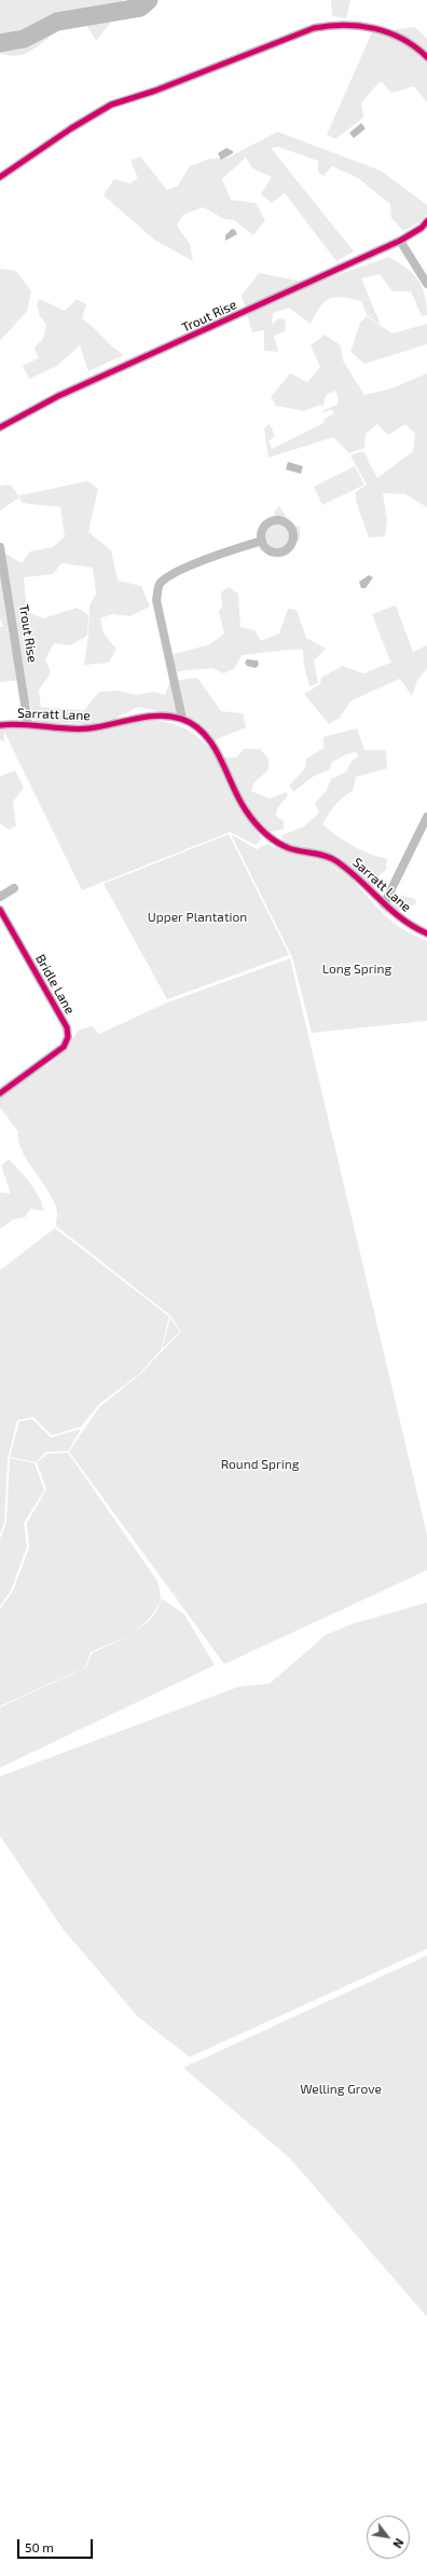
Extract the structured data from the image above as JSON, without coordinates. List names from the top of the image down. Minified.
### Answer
{"streets":{"street":["Trout Rise","Sarratt Lane","Bridle Lane"]},"crossings":[["Trout Rise","Sarratt Lane"]],"parks":["Upper Plantation","Long Spring","Round Spring","Welling Grove"],"scale_bar":"50 m","north":"bottom right"}
